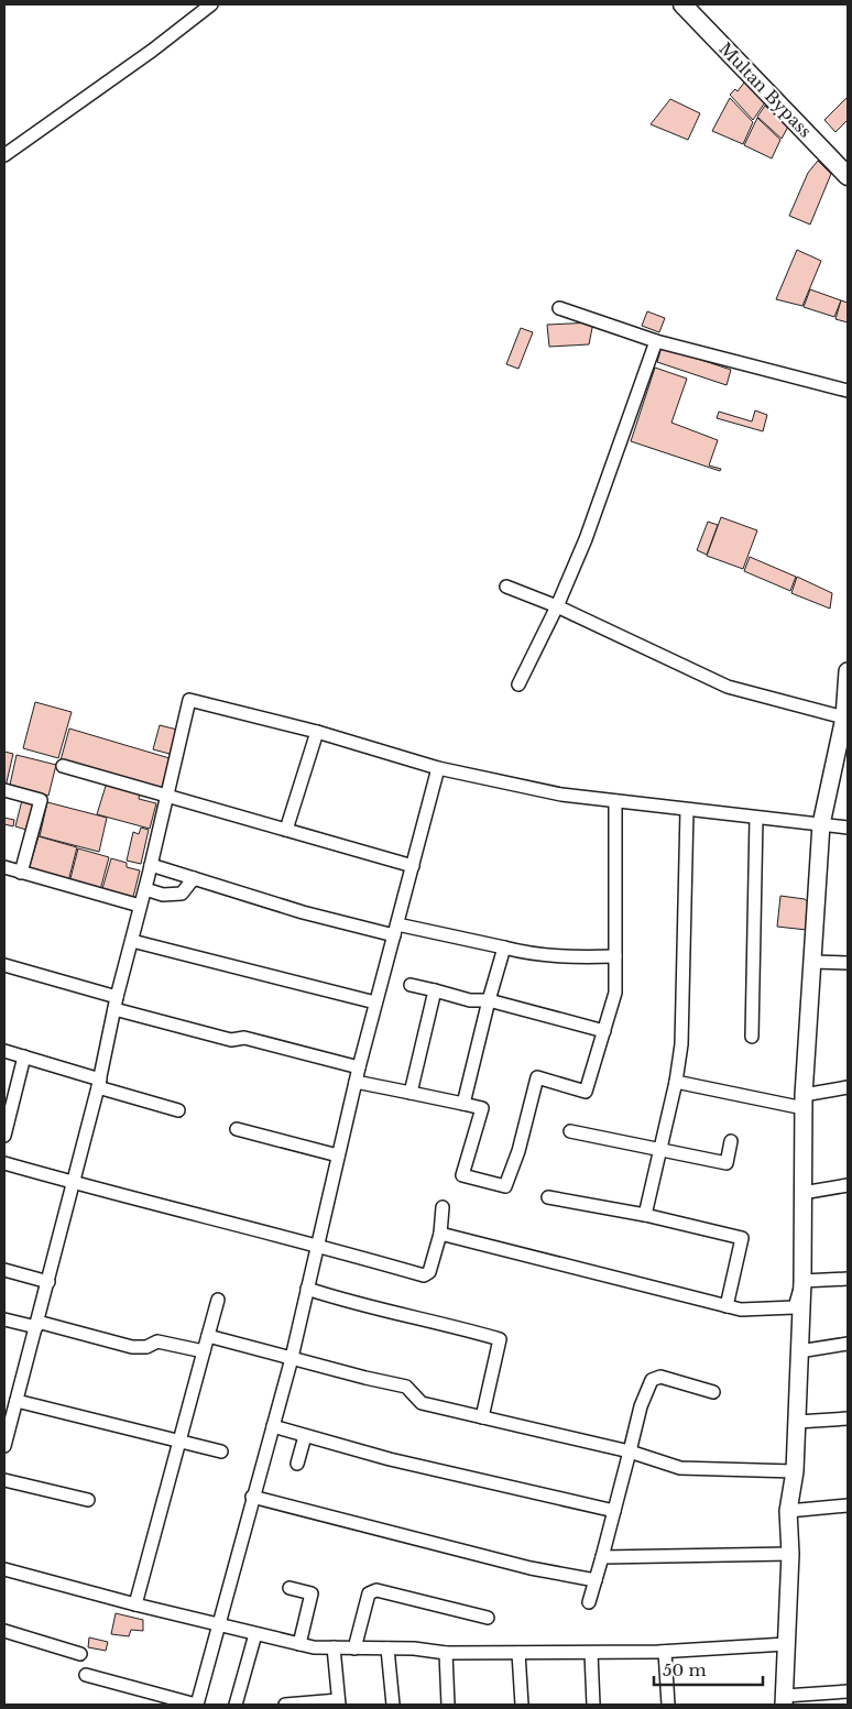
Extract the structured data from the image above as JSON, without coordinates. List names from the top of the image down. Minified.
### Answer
{"streets":{"main road":["Multan Bypass"]},"scale_bar":"50 m"}
